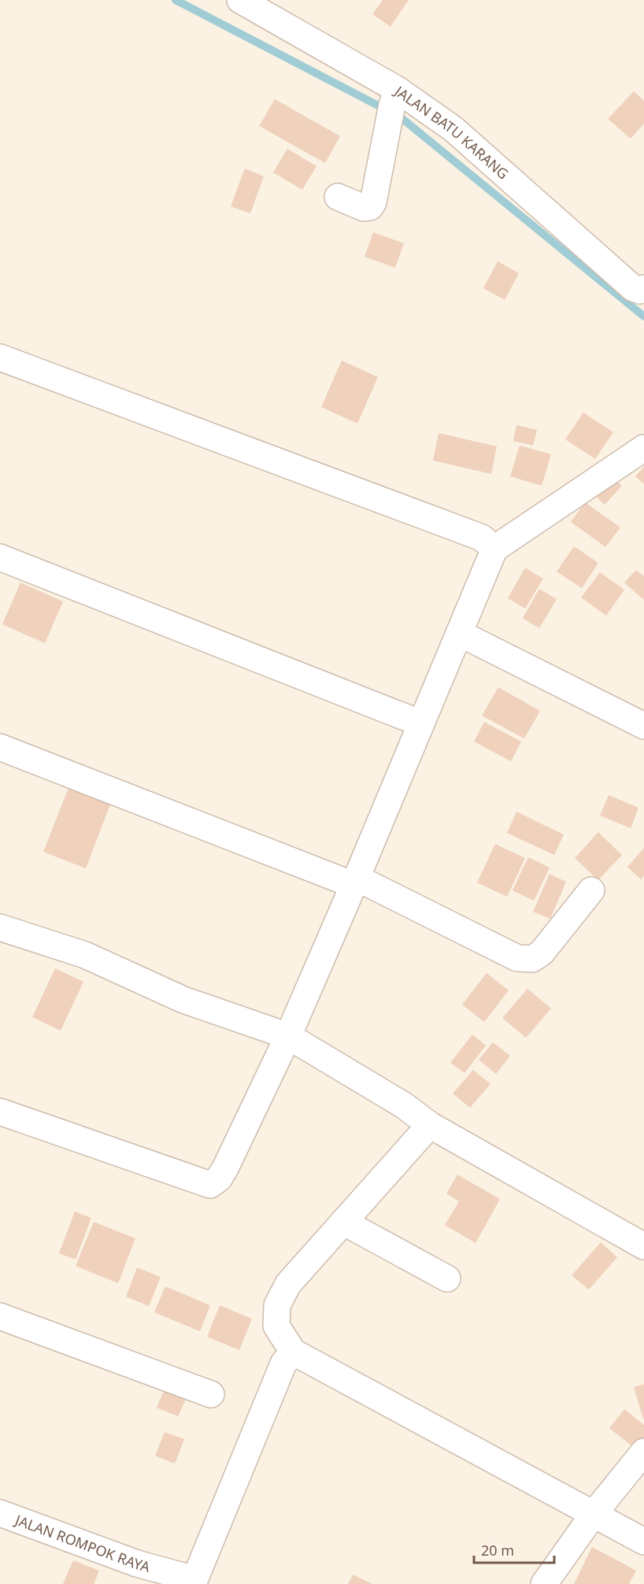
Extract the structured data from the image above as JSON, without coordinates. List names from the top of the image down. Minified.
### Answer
{"streets":{"street":["JALAN BATU KARANG","JALAN ROMPOK RAYA"]},"scale_bar":"20 m"}
